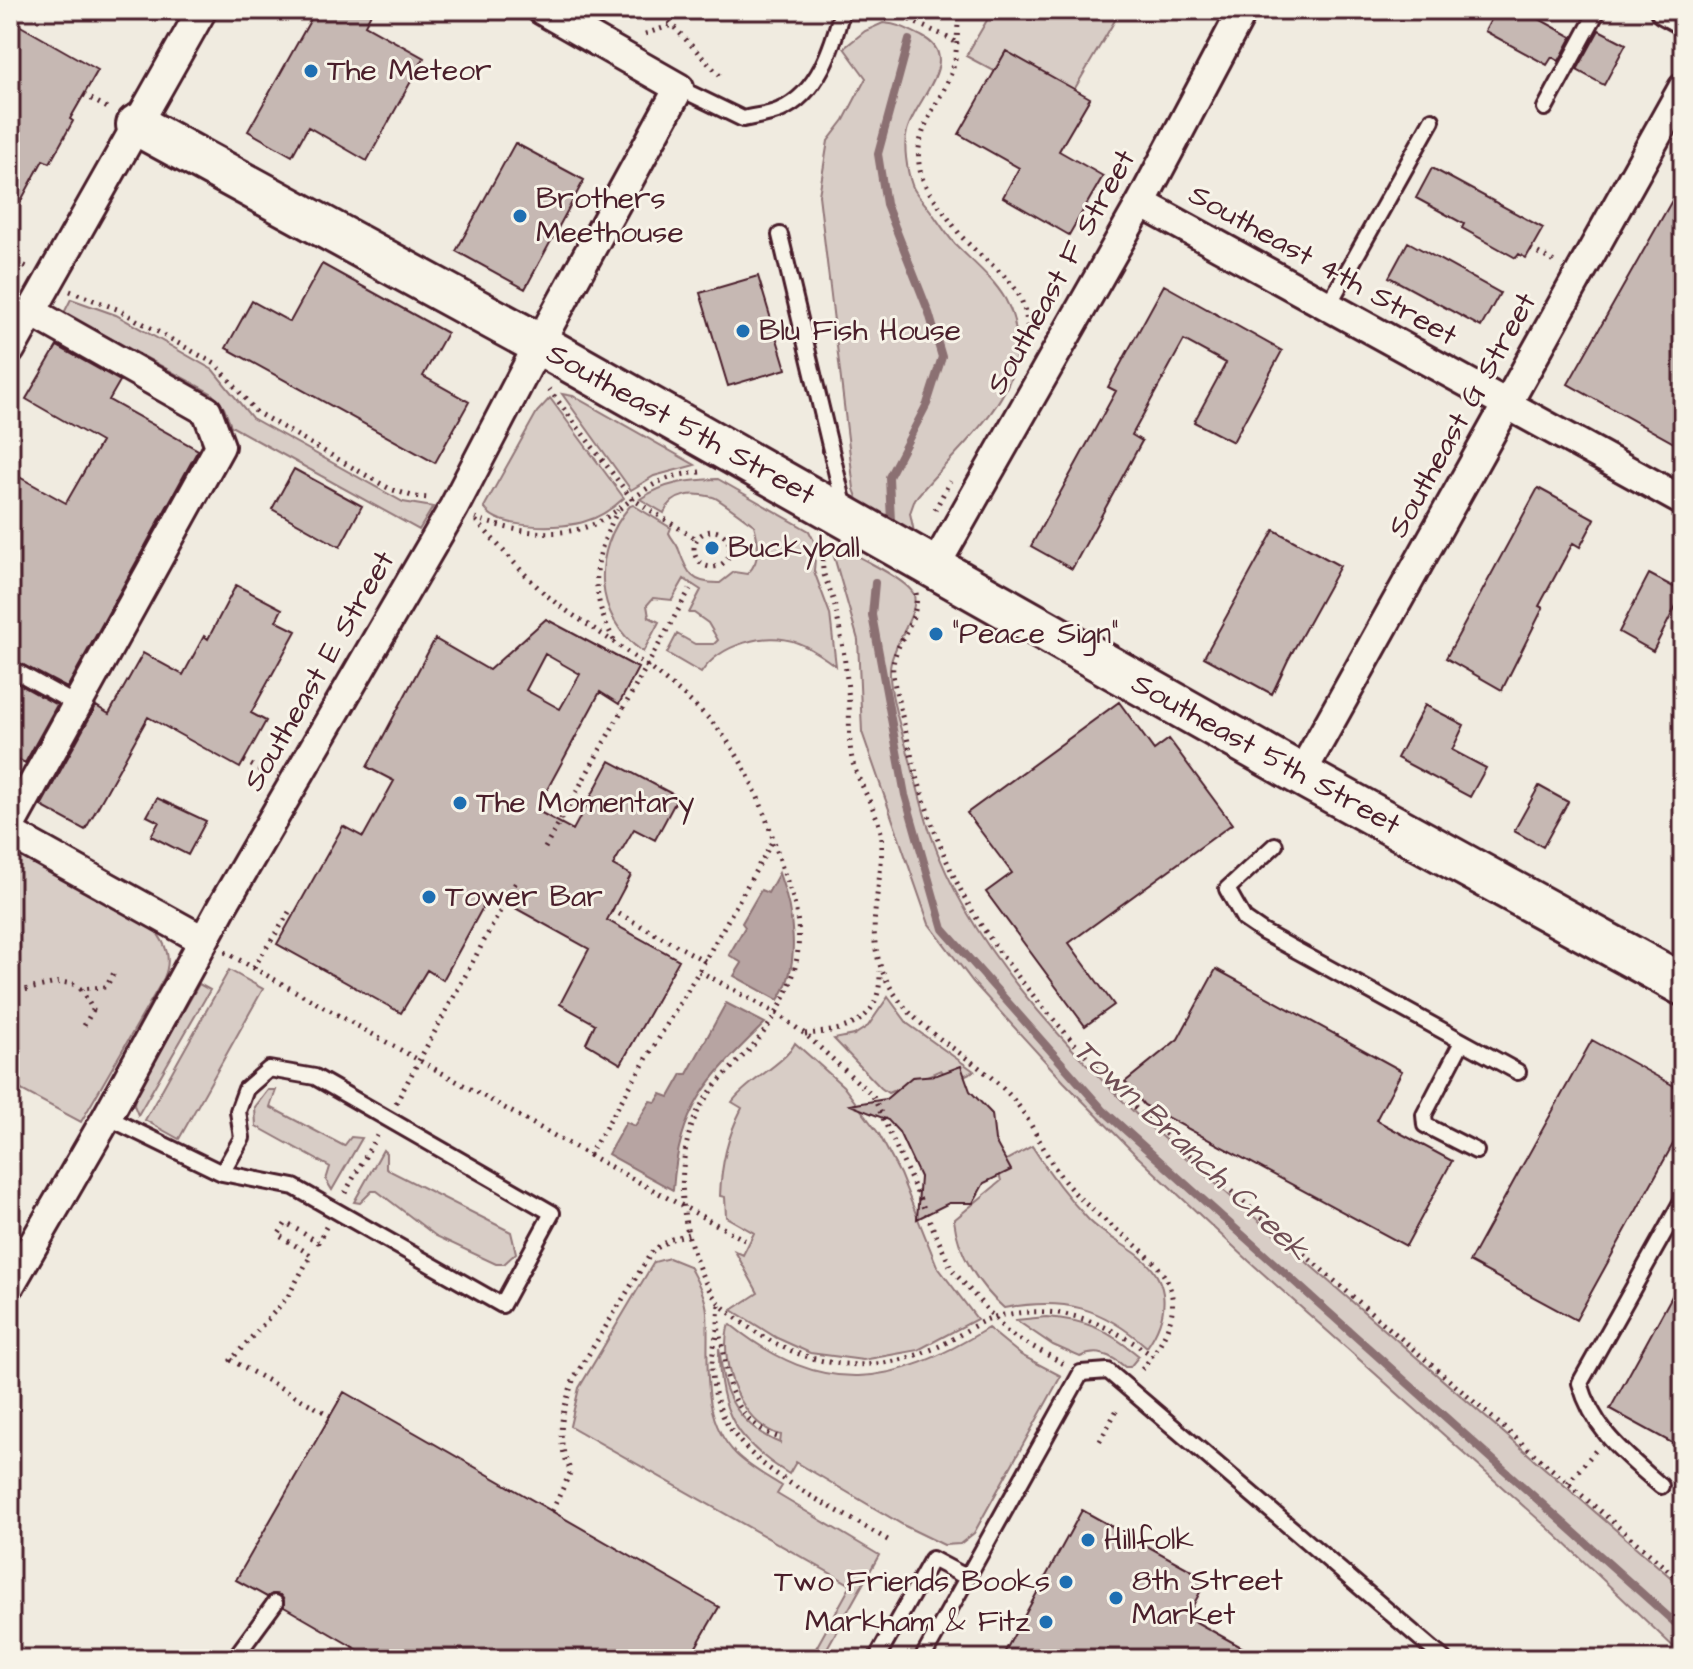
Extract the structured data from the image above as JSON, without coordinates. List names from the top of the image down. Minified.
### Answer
{"streets":{"street":["Southeast 4th Street","Southeast F Street","Southeast G Street","Southeast 5th Street","Southeast E Street"]},"crossings":[["Southeast 4th Street","Southeast F Street"],["Southeast 4th Street","Southeast G Street"],["Southeast F Street","Southeast 5th Street"],["Southeast G Street","Southeast 5th Street"],["Southeast 5th Street","Southeast E Street"]],"water":["Town Branch Creek"],"places":["The Meteor","Brothers Meethouse","Blu Fish House","Buckyball","\"Peace Sign\"","The Momentary","Tower Bar","Hillfolk","Two Friends Books","8th Street Market","Markham & Fitz"]}
